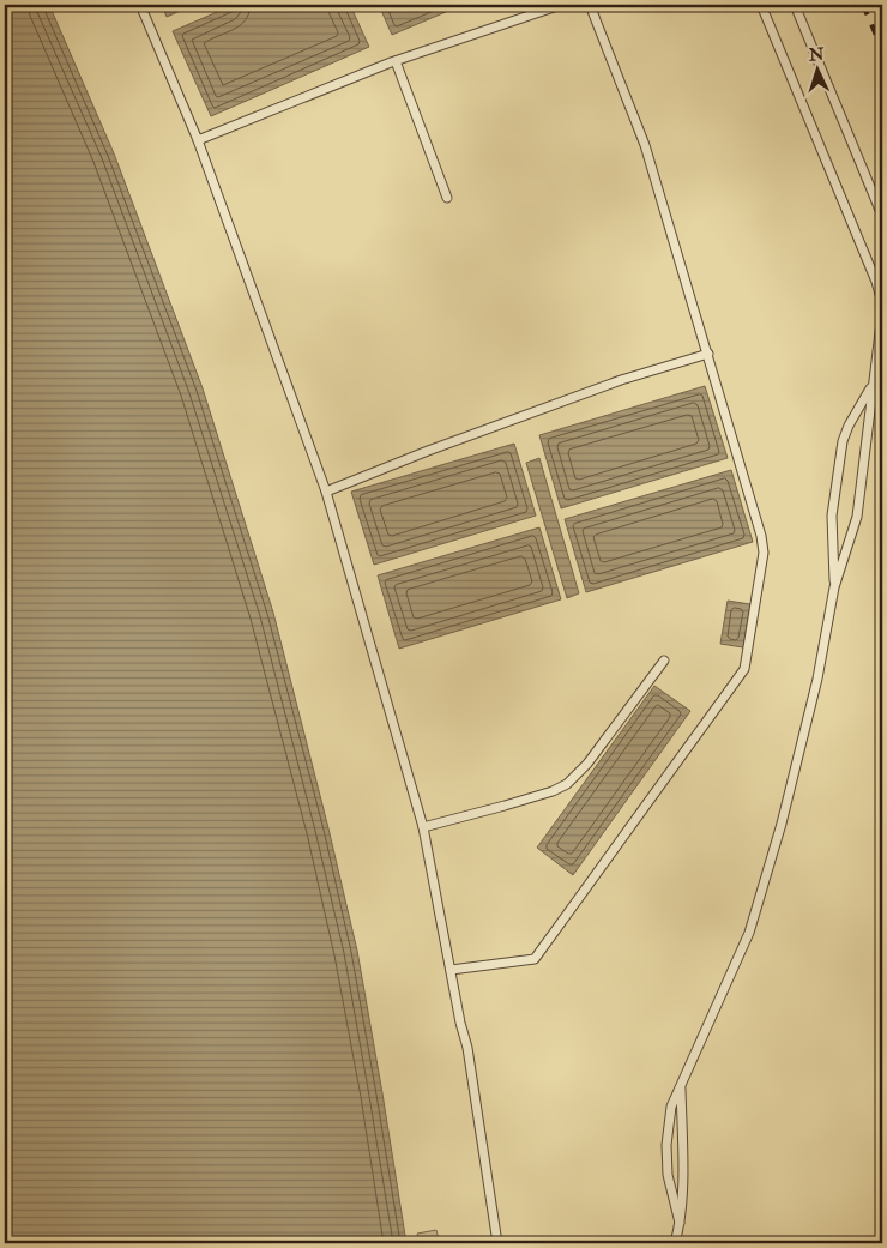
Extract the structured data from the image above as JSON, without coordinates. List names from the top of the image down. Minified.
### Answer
{"north":"top"}
